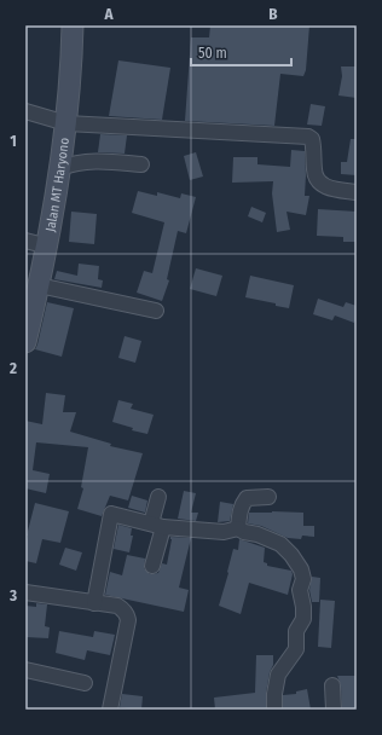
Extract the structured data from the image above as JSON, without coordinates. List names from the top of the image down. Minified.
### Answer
{"streets":{"main road":["Jalan MT Haryono"]},"scale_bar":"50 m","grid":{"columns":["A","B"],"rows":["1","2","3"]}}
